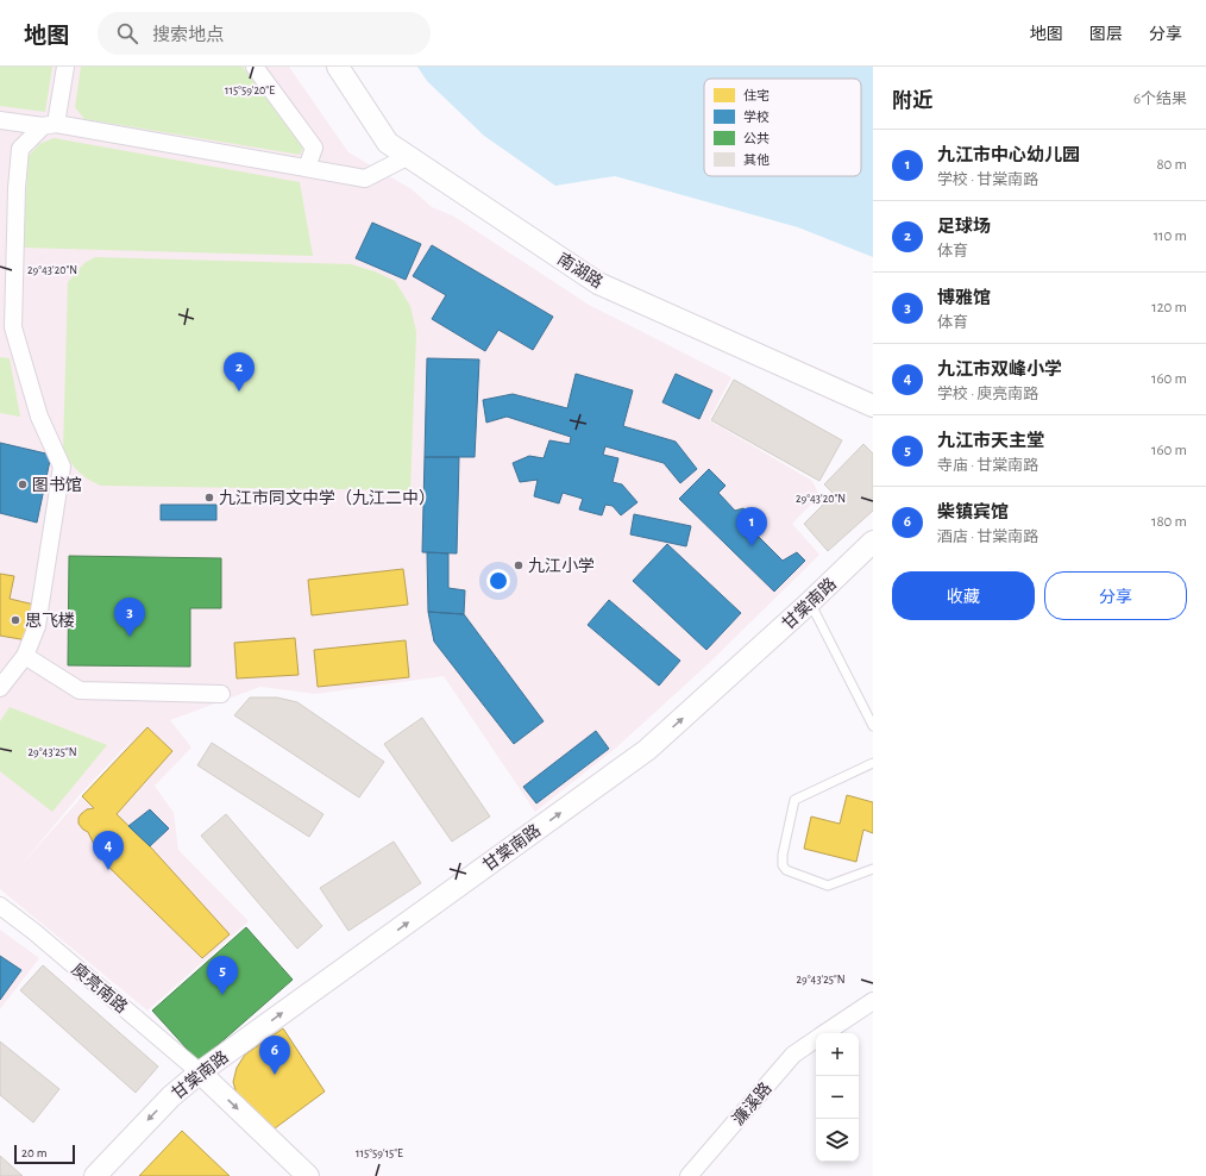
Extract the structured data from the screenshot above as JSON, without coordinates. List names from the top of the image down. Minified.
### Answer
{"streets":{"street":["南湖路","甘棠南路","庾亮南路","濂溪路"]},"crossings":[["甘棠南路","庾亮南路"]],"places":["图书馆","九江市同文中学（九江二中）","九江小学","思飞楼"],"legend":["住宅","学校","公共","其他"],"scale_bar":"20 m","page":{"header":"地图","search":"搜索地点","nav":["地图","图层","分享"],"heading":["附近","6个结果"],"list":[{"mark":"1","name":"九江市中心幼儿园","note":"学校 · 甘棠南路","value":"80 m"},{"mark":"2","name":"足球场","note":"体育","value":"110 m"},{"mark":"3","name":"博雅馆","note":"体育","value":"120 m"},{"mark":"4","name":"九江市双峰小学","note":"学校 · 庾亮南路","value":"160 m"},{"mark":"5","name":"九江市天主堂","note":"寺庙 · 甘棠南路","value":"160 m"},{"mark":"6","name":"柴镇宾馆","note":"酒店 · 甘棠南路","value":"180 m"}],"pins":["2","1","3","4","5","6"],"buttons":["收藏","分享"],"map_buttons":["+","−"],"scale":"20 m"},"coordinates":["115°59'20\"E","29°43'20\"N","29°43'25\"N","115°59'15\"E"]}
